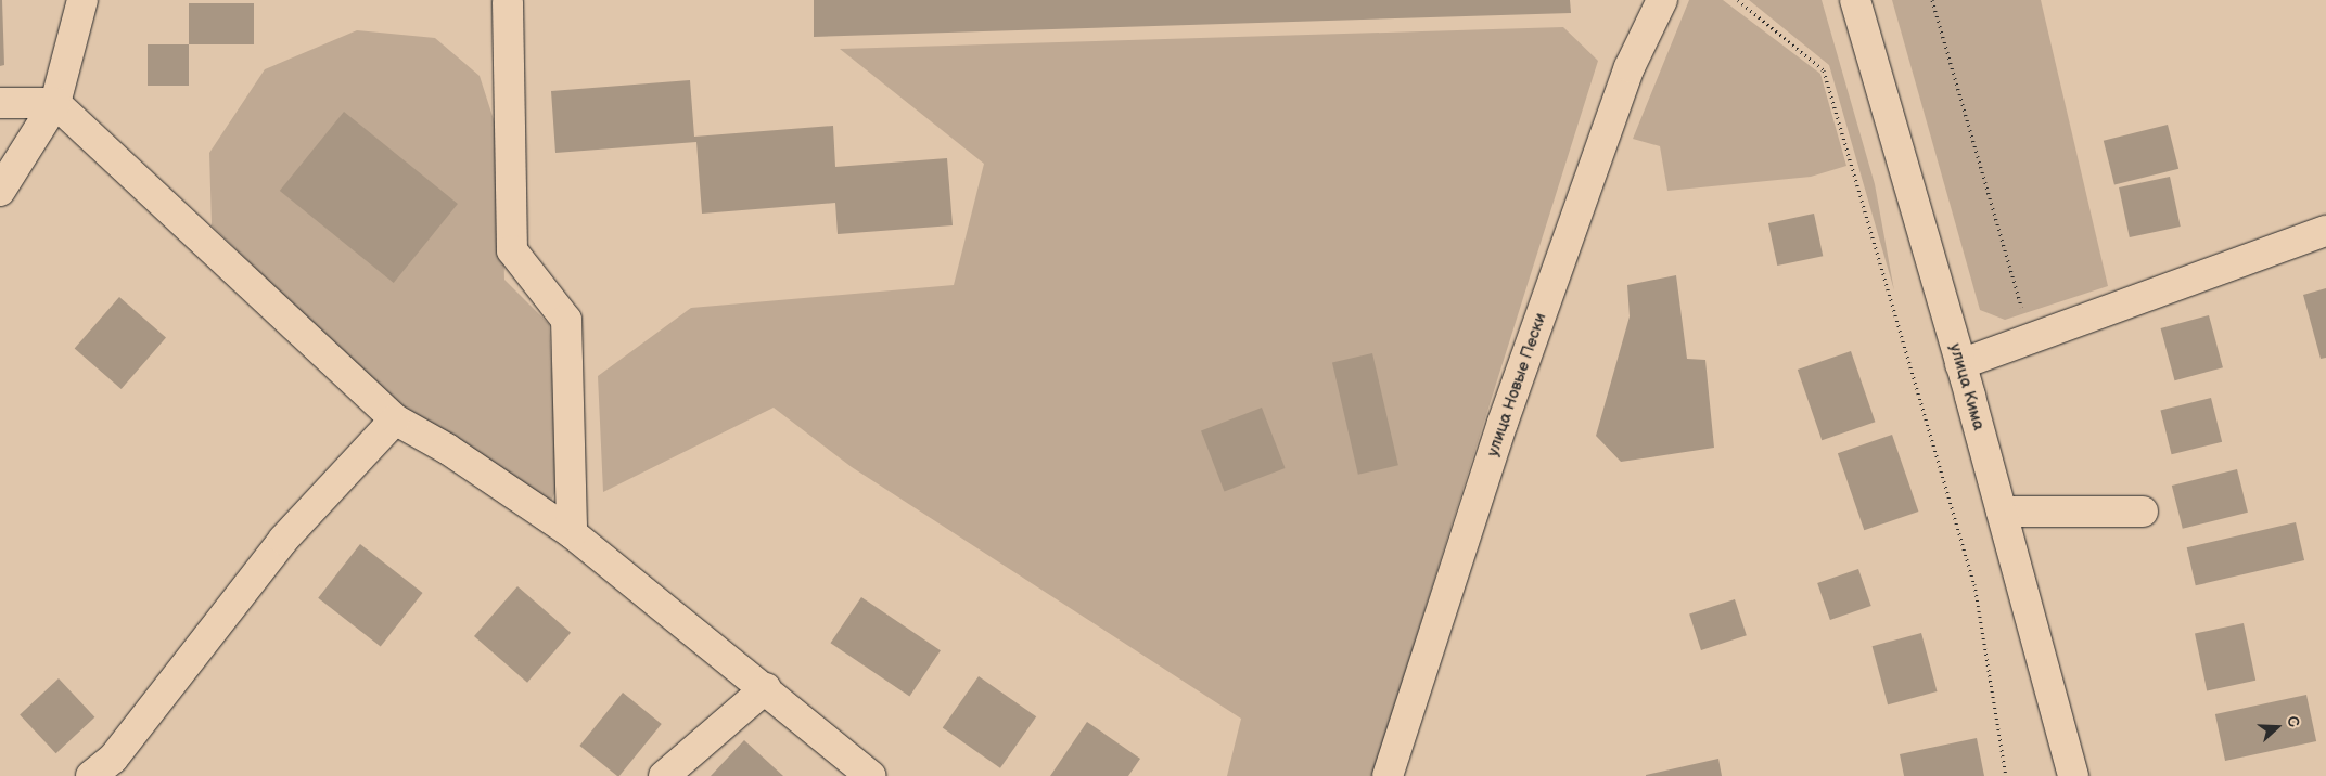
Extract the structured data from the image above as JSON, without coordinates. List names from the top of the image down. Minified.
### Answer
{"streets":{"street":["улица Новые Пески","улица Кима"]},"north":"right"}
